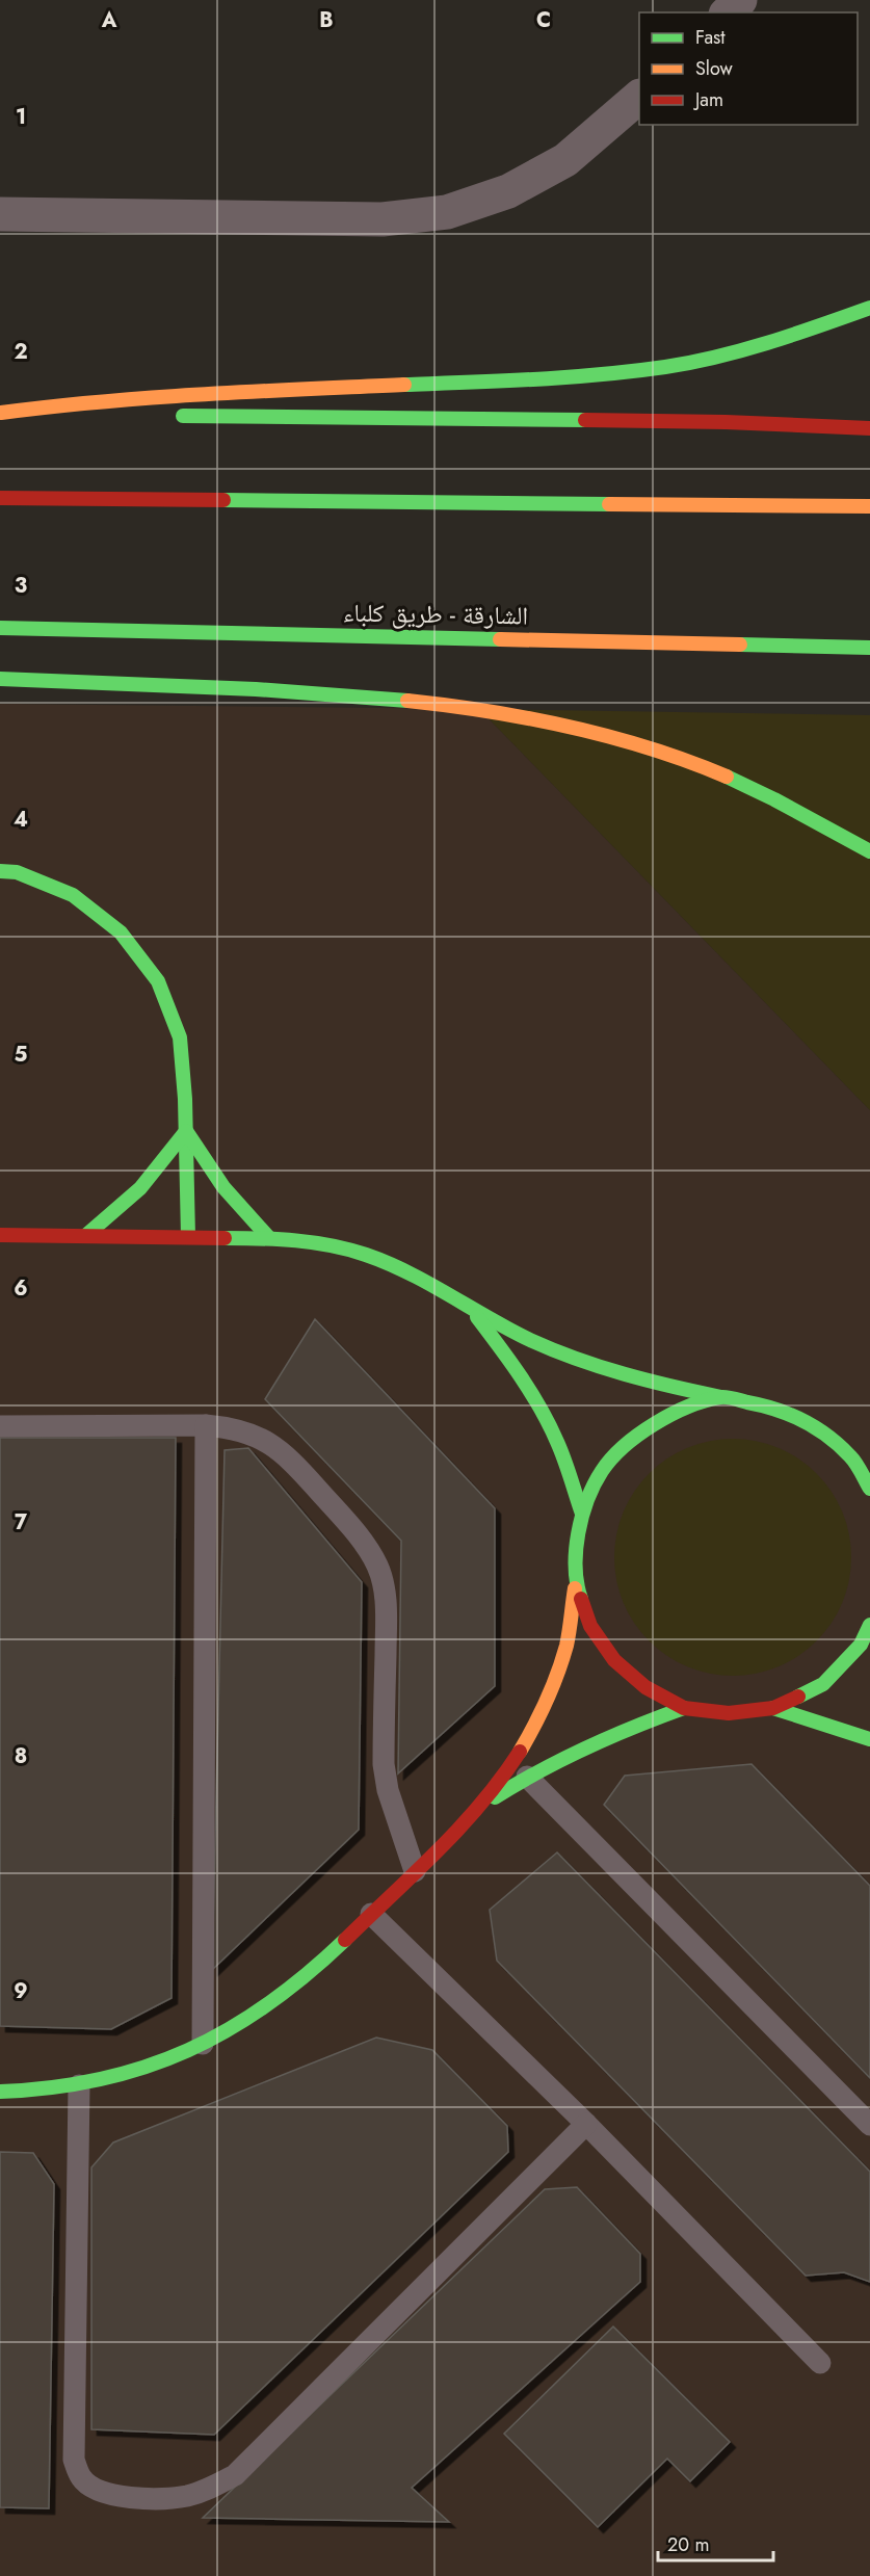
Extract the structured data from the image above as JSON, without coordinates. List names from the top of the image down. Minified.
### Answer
{"streets":{"main road":["الشارقة - طريق كلباء"]},"legend":["Fast","Slow","Jam"],"scale_bar":"20 m","grid":{"columns":["A","B","C"],"rows":["1","2","3","4","5","6","7","8","9"]}}
